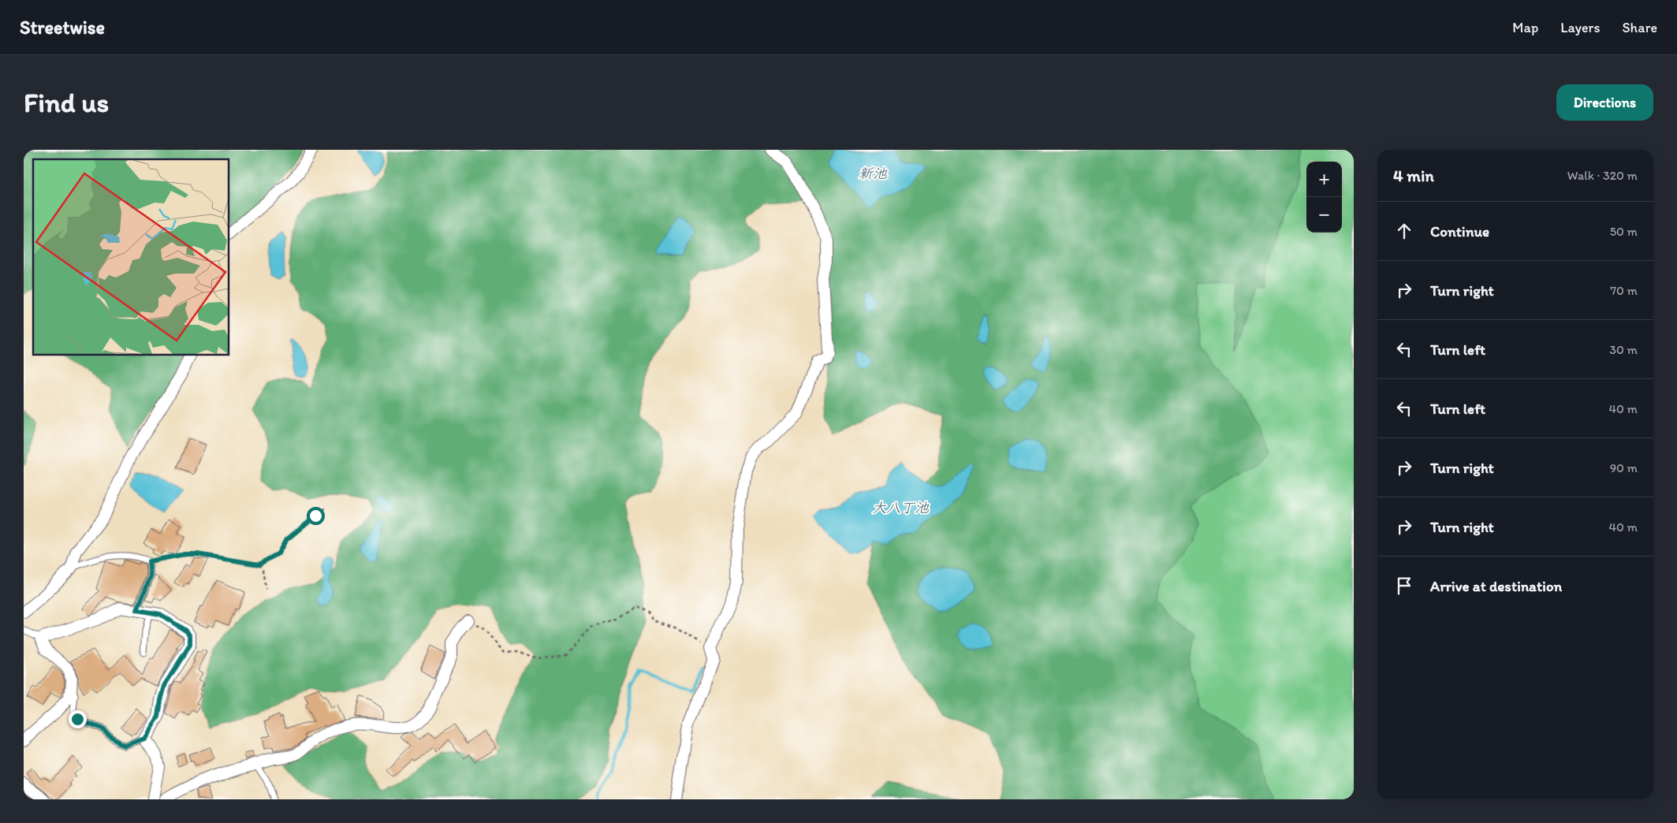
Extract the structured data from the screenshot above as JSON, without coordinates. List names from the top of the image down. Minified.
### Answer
{"water":["新池","大八丁池"],"page":{"header":"Streetwise","nav":["Map","Layers","Share"],"buttons":"Directions","title":"Find us","heading":["4 min","Walk · 320 m"],"map_buttons":["+","−"],"list":[["Continue","50 m"],["Turn right","70 m"],["Turn left","30 m"],["Turn left","40 m"],["Turn right","90 m"],["Turn right","40 m"],"Arrive at destination"]}}
